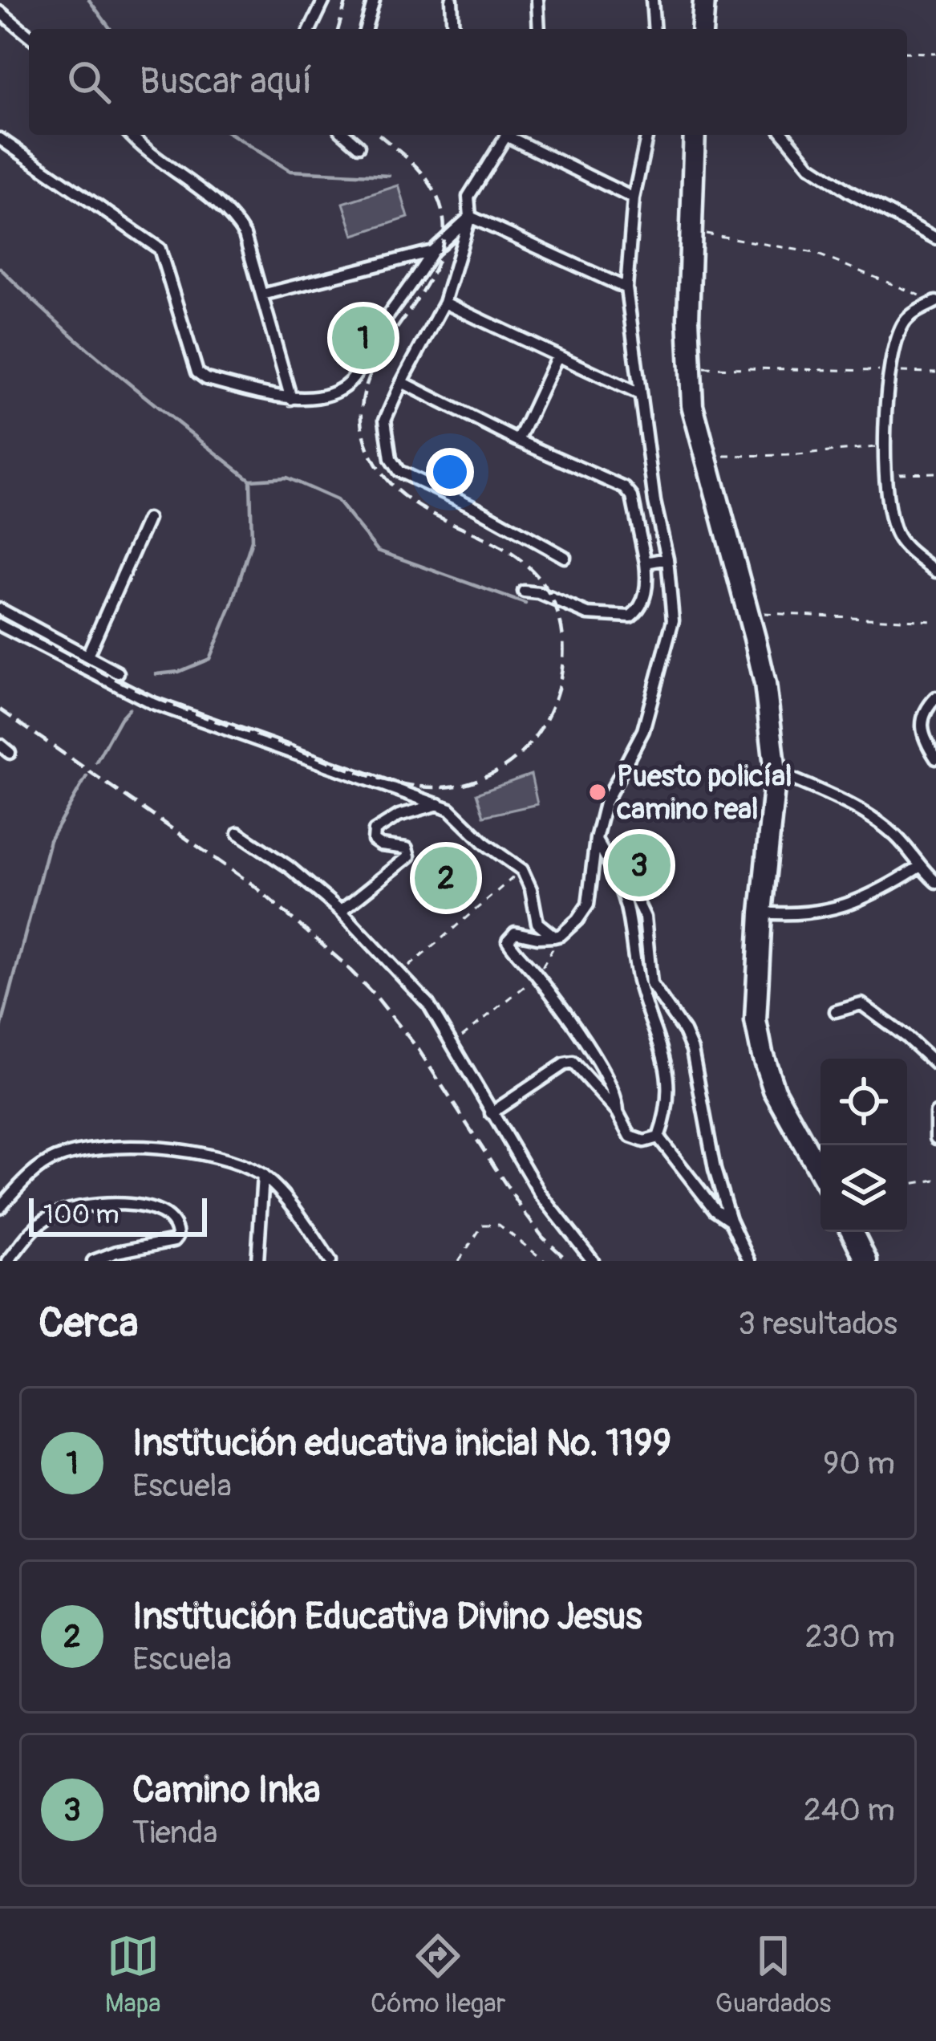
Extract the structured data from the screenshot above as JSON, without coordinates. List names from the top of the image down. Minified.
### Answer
{"places":["Puesto policíal camino real"],"scale_bar":"100 m","page":{"search":"Buscar aquí","pins":["1","3","2"],"scale":"100 m","heading":["Cerca","3 resultados"],"list":[{"mark":"1","name":"Institución educativa inicial No. 1199","note":"Escuela","value":"90 m"},{"mark":"2","name":"Institución Educativa Divino Jesus","note":"Escuela","value":"230 m"},{"mark":"3","name":"Camino Inka","note":"Tienda","value":"240 m"}],"nav":["Mapa","Cómo llegar","Guardados"]}}
